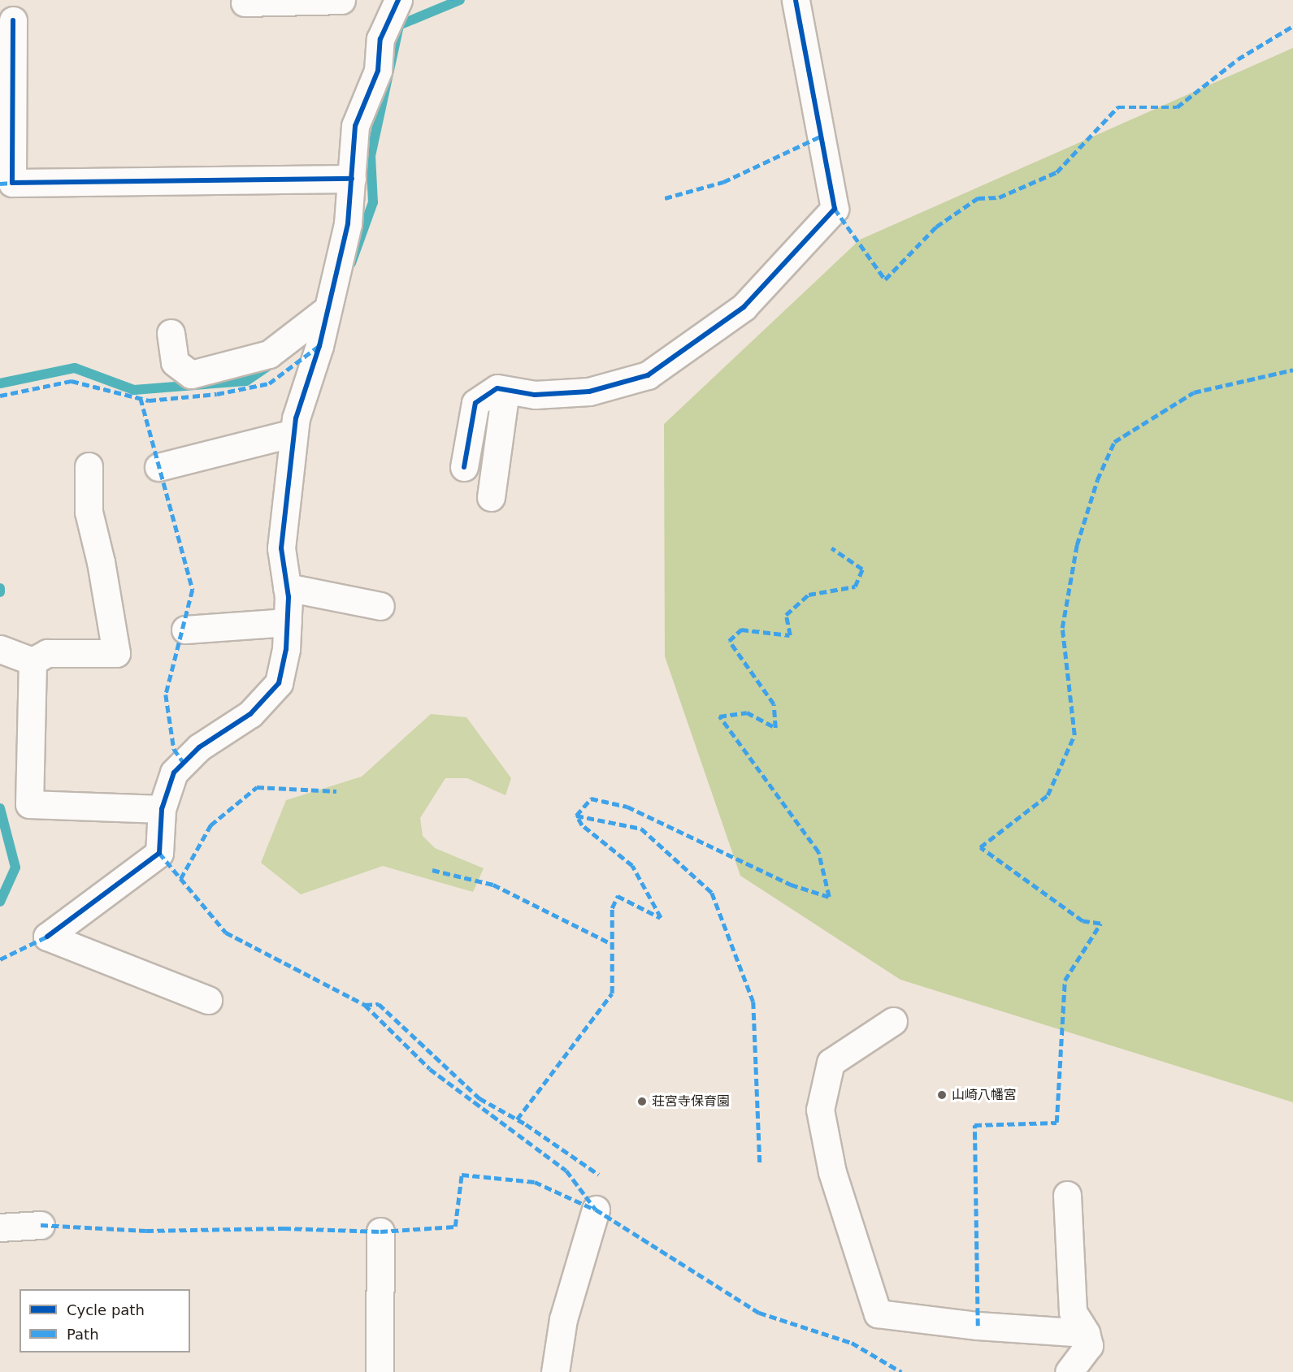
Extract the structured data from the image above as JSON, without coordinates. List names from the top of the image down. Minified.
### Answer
{"places":["山崎八幡宮","荘宮寺保育園"],"legend":["Cycle path","Path"]}
